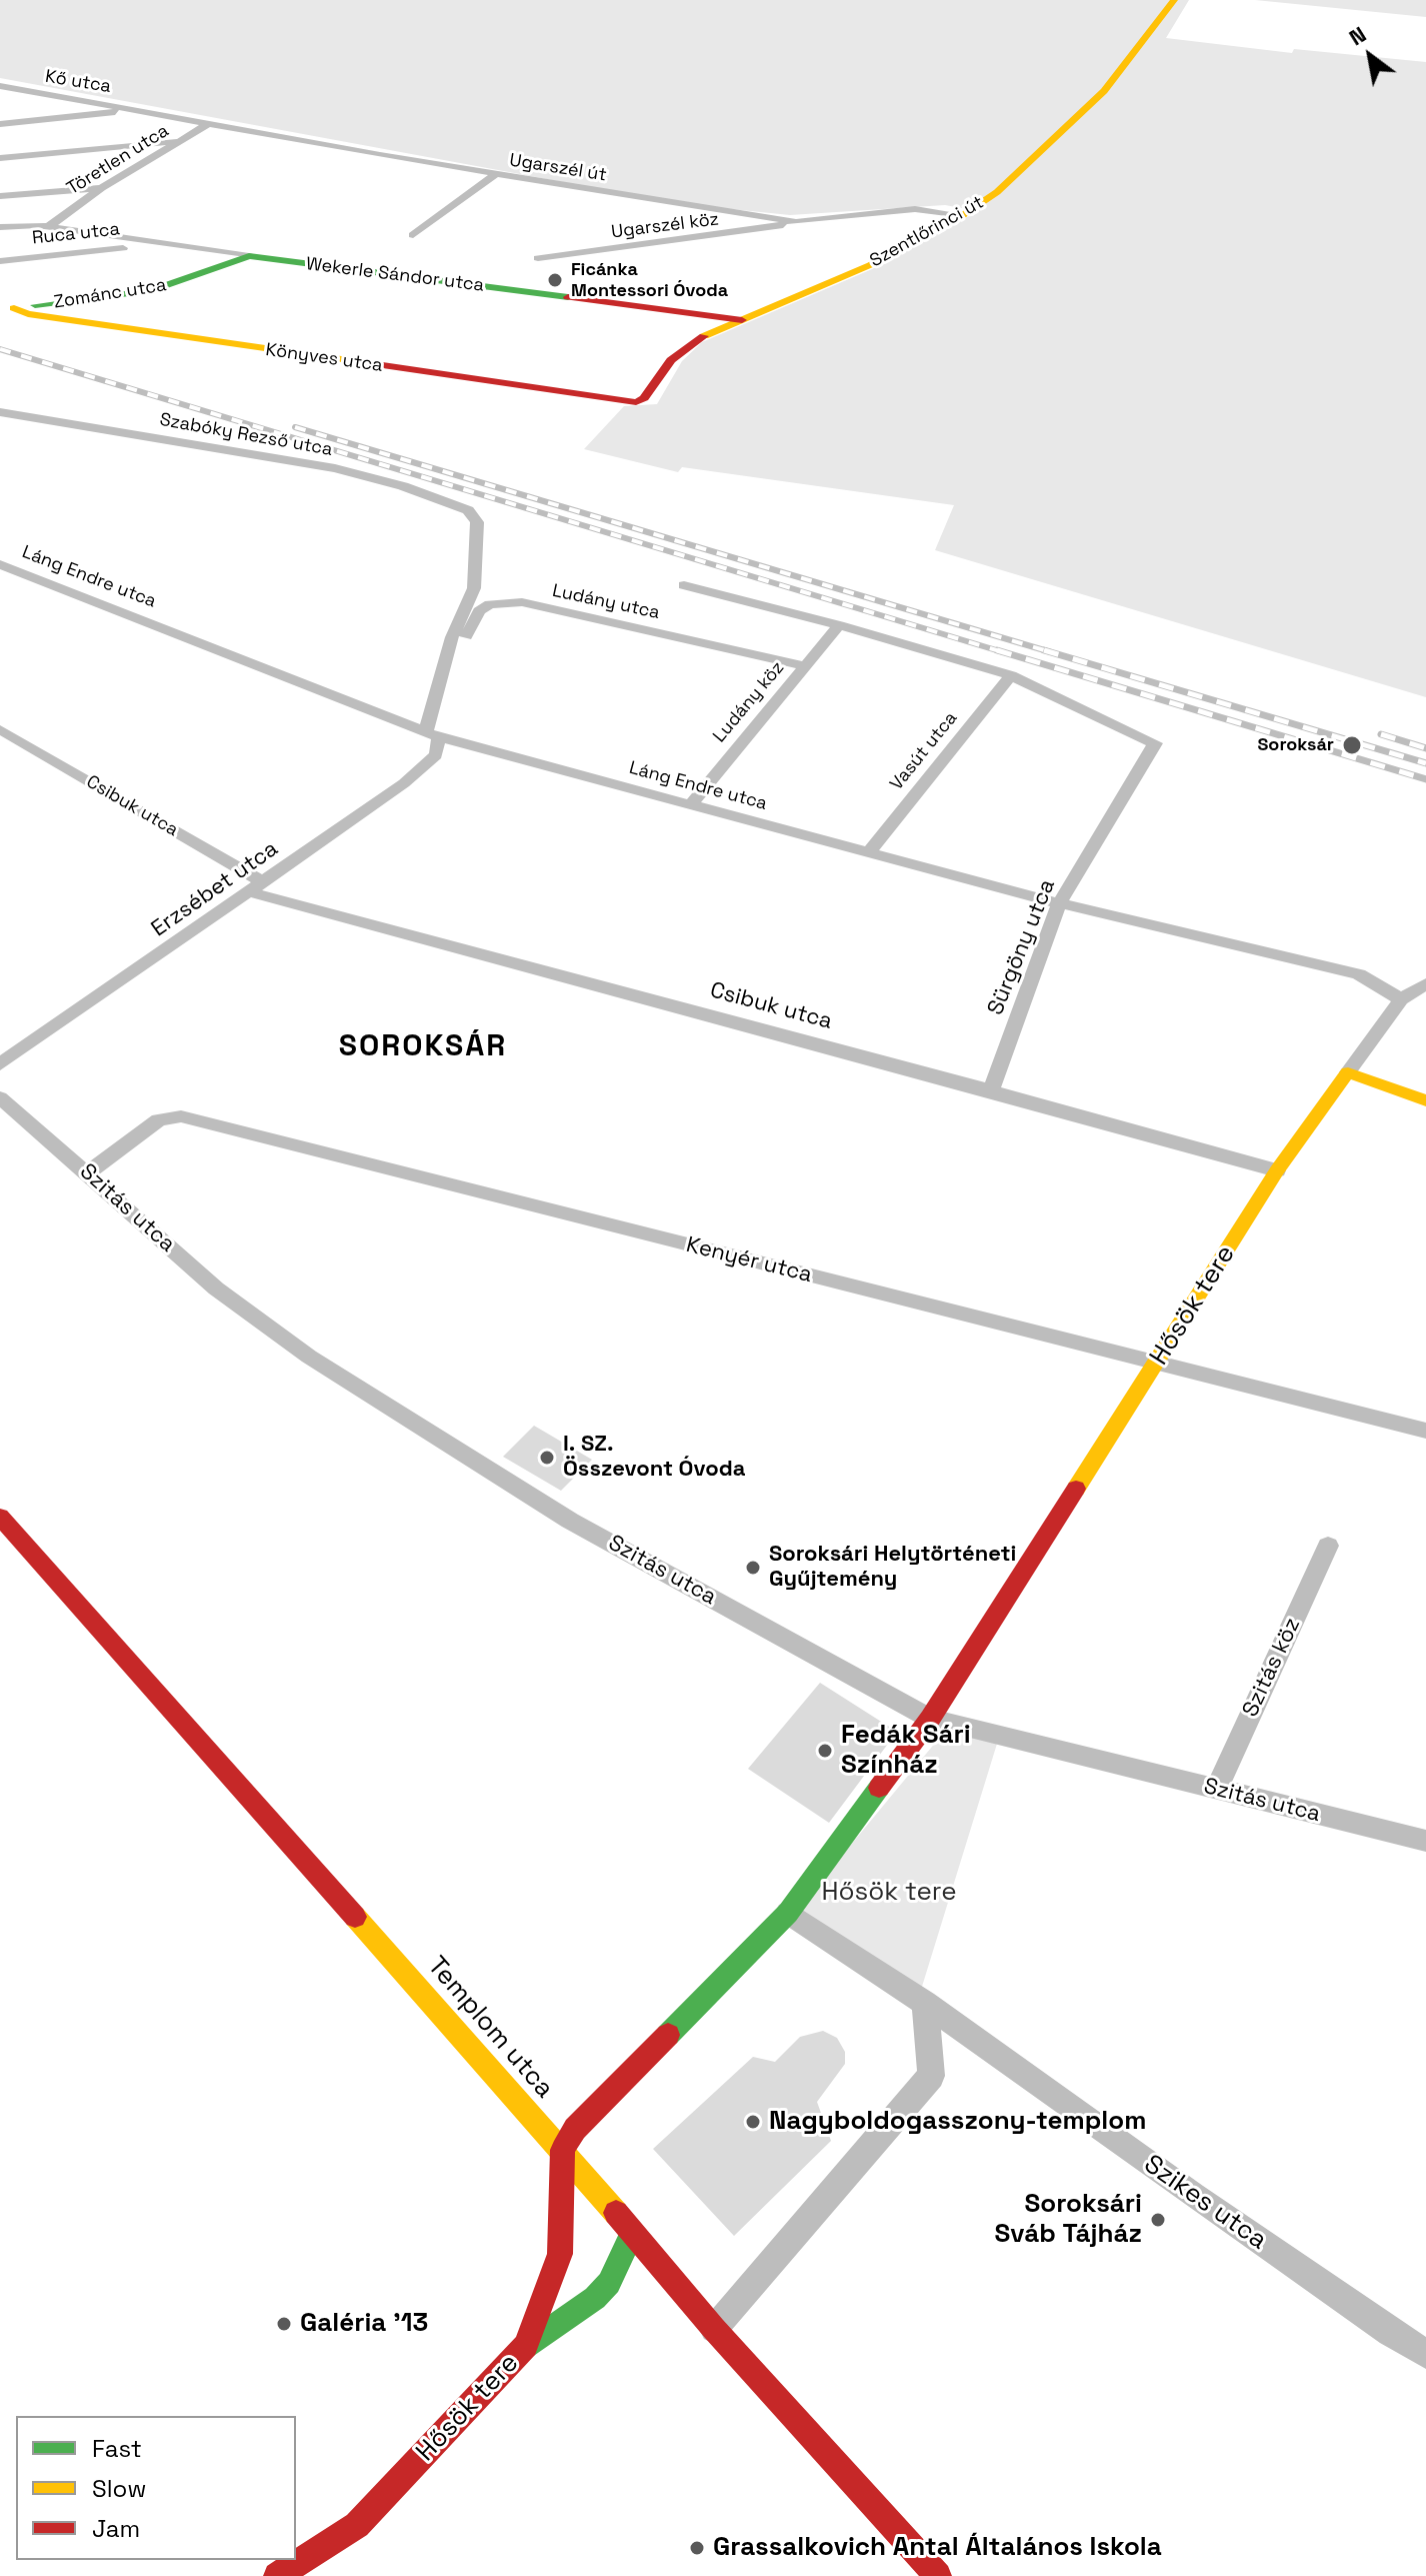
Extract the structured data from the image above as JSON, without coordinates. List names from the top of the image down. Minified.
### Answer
{"streets":{"main road":["Szentlőrinci út","Wekerle Sándor utca","Zománc utca","Könyves utca","Hősök tere","Templom utca"],"street":["Kő utca","Töretlen utca","Ugarszél út","Ugarszél köz","Ruca utca","Szabóky Rezső utca","Láng Endre utca","Ludány utca","Ludány köz","Vasút utca","Csibuk utca","Erzsébet utca","Sürgöny utca","Szitás utca","Kenyér utca","Szitás köz","Szikes utca"]},"crossings":[["Kő utca","Ugarszél út"],["Töretlen utca","Ugarszél út"],["Töretlen utca","Wekerle Sándor utca"],["Ugarszél út","Ugarszél köz"],["Ugarszél út","Szentlőrinci út"],["Szentlőrinci út","Wekerle Sándor utca"],["Szentlőrinci út","Könyves utca"],["Ruca utca","Wekerle Sándor utca"],["Wekerle Sándor utca","Zománc utca"],["Zománc utca","Könyves utca"],["Szabóky Rezső utca","Erzsébet utca"],["Láng Endre utca","Ludány köz"],["Láng Endre utca","Vasút utca"],["Láng Endre utca","Erzsébet utca"],["Láng Endre utca","Sürgöny utca"],["Láng Endre utca","Hősök tere"],["Ludány utca","Ludány köz"],["Ludány utca","Erzsébet utca"],["Vasút utca","Sürgöny utca"],["Csibuk utca","Erzsébet utca"],["Csibuk utca","Sürgöny utca"],["Csibuk utca","Hősök tere"],["Szitás utca","Kenyér utca"],["Szitás utca","Hősök tere"],["Szitás utca","Szitás köz"],["Kenyér utca","Hősök tere"],["Hősök tere","Templom utca"],["Hősök tere","Szikes utca"]],"districts":["SOROKSÁR"],"parks":["Hősök tere"],"places":["Ficánka Montessori Óvoda","Soroksár","I. SZ. Összevont Óvoda","Soroksári Helytörténeti Gyűjtemény","Fedák Sári Színház","Nagyboldogasszony-templom","Soroksári Sváb Tájház","Galéria '13","Grassalkovich Antal Általános Iskola"],"legend":["Fast","Slow","Jam"],"north":"top left"}
